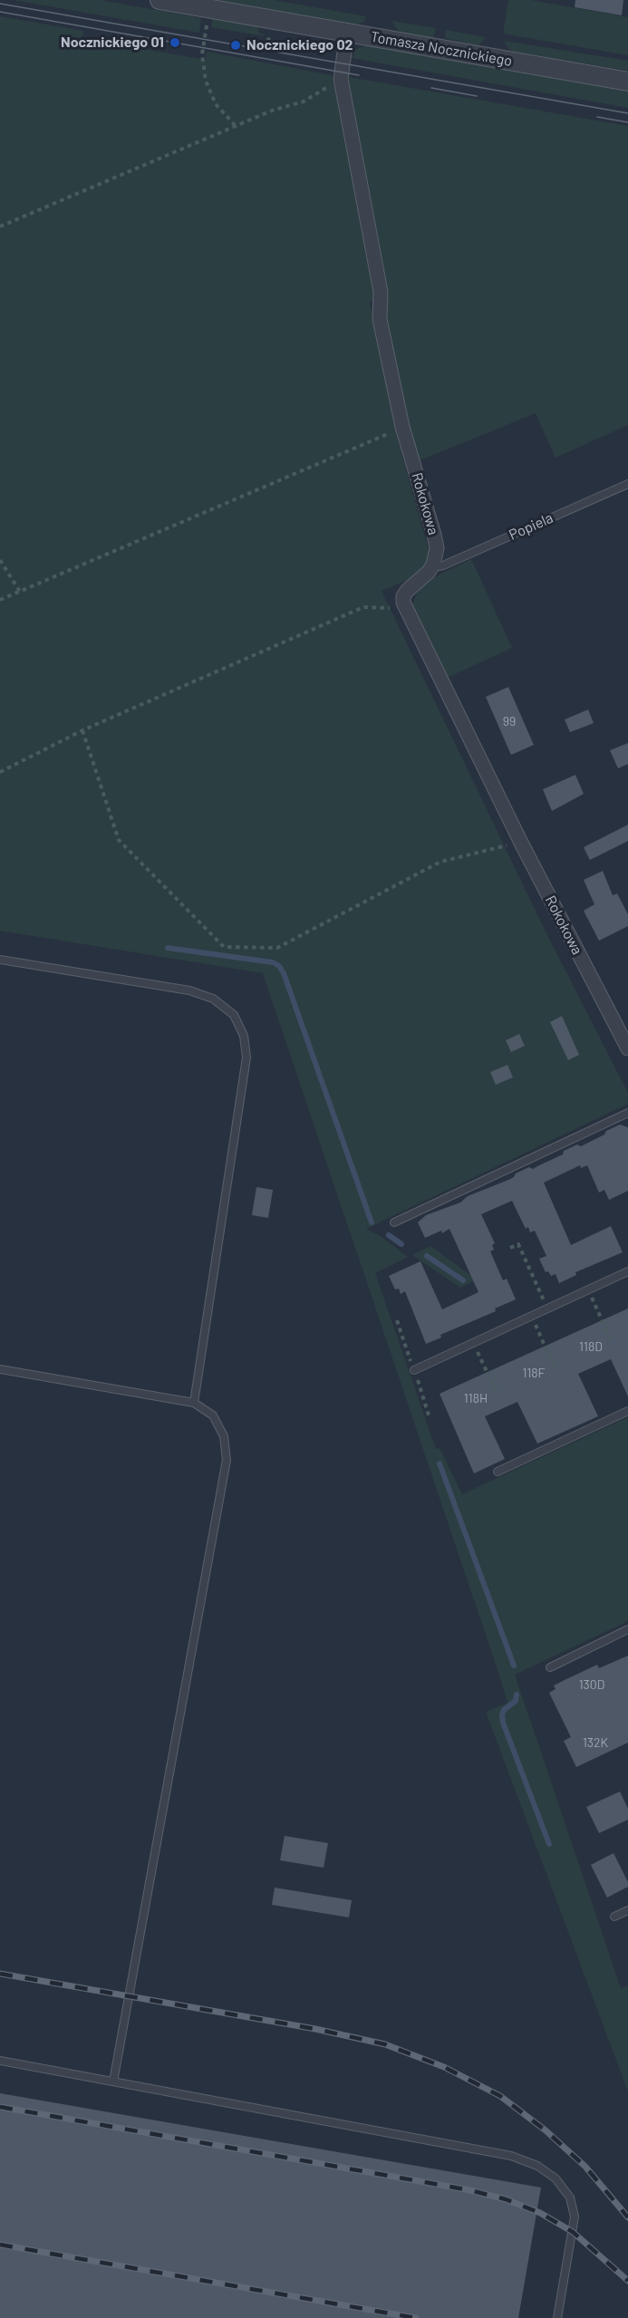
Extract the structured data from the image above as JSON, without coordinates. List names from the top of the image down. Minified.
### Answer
{"streets":{"street":["Tomasza Nocznickiego","Rokokowa"],"lane":["Popiela"]},"crossings":[["Tomasza Nocznickiego","Rokokowa"],["Rokokowa","Popiela"]],"places":["Nocznickiego 01","Nocznickiego 02"],"house_numbers":["99","118D","118F","118H","130D","132K"]}
